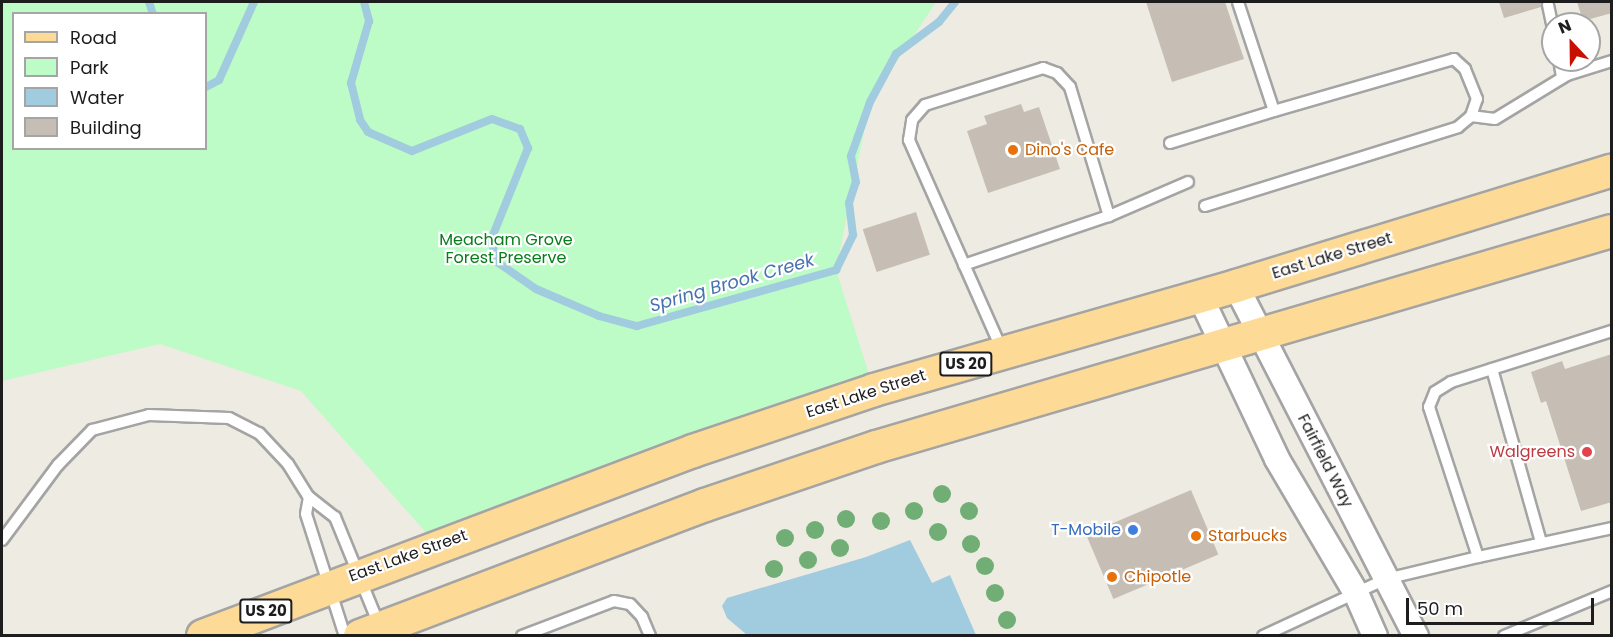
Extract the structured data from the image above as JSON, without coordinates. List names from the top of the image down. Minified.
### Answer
{"streets":{"main road":["East Lake Street","US 20"],"street":["Fairfield Way"]},"crossings":[["East Lake Street","Fairfield Way"]],"water":["Spring Brook Creek"],"parks":["Meacham Grove Forest Preserve"],"places":["Dino's Cafe","Walgreens","T-Mobile","Starbucks","Chipotle"],"legend":["Road","Park","Water","Building"],"scale_bar":"50 m","north":"top"}
